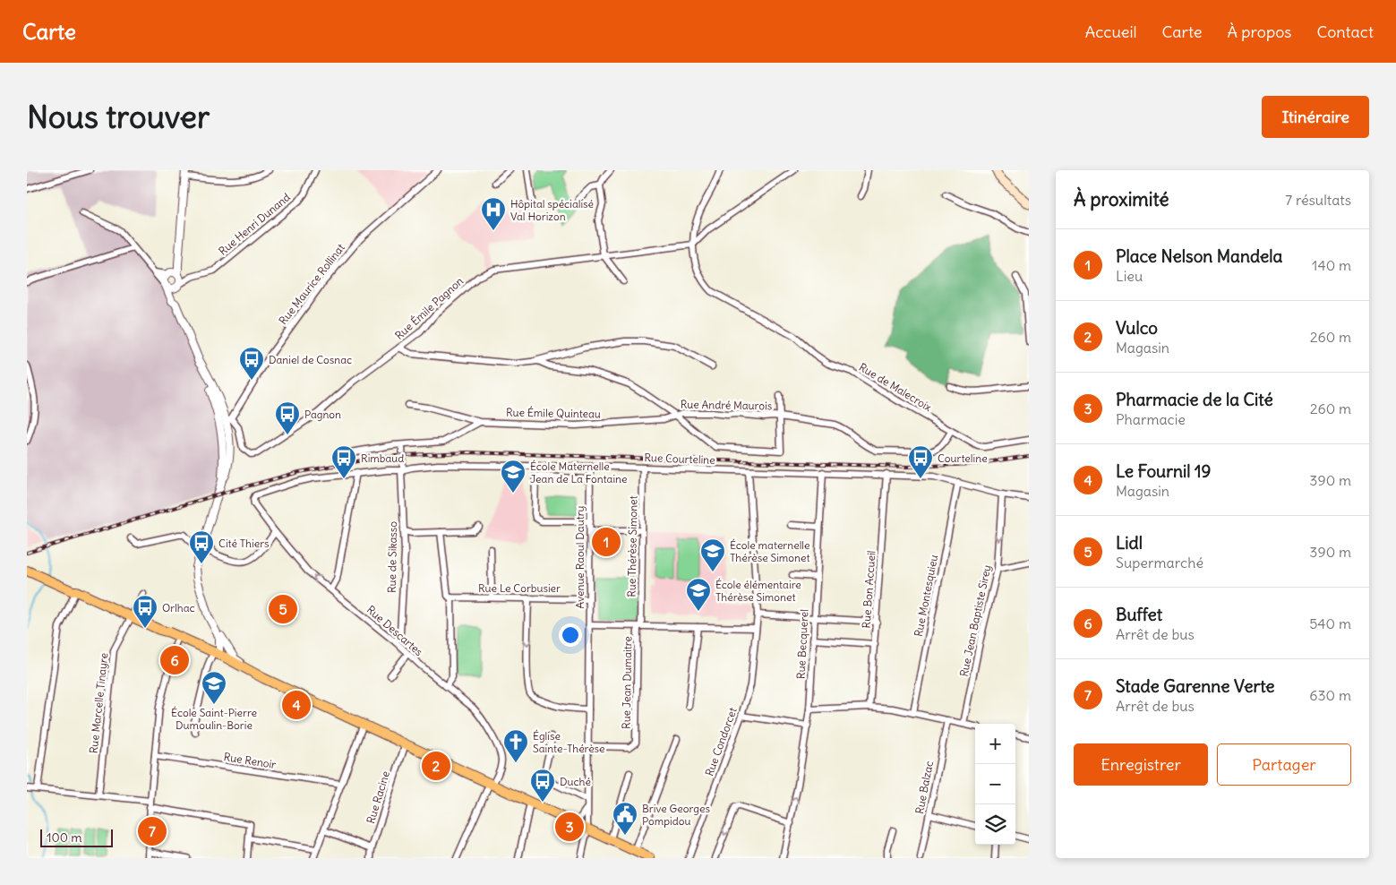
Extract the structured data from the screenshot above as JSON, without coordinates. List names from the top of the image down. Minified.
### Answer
{"streets":{"street":["Rue Henri Dunand","Rue Maurice Rollinat","Rue Émile Pagnon","Rue de Malecroix","Rue André Maurois","Rue Émile Quinteau","Rue Courteline","Rue Thérèse Simonet","Rue de Sikasso","Avenue Raoul Dautry","Rue Le Corbusier","Rue Bon Accueil","Rue Montesquieu","Rue Jean Baptiste Sirey","Rue Descartes","Rue Becquerel","Rue Jean Dumaitre","Rue Marcelle Tinayre","Rue Condorcet","Rue Renoir","Rue Balzac","Rue Racine"]},"crossings":[["Rue Maurice Rollinat","Rue Émile Pagnon"],["Rue Émile Pagnon","Rue de Malecroix"],["Rue Émile Pagnon","Rue André Maurois"],["Rue de Malecroix","Rue André Maurois"],["Rue André Maurois","Rue Émile Quinteau"],["Rue Courteline","Rue Thérèse Simonet"],["Rue Courteline","Rue de Sikasso"],["Rue Courteline","Avenue Raoul Dautry"],["Rue Courteline","Rue Bon Accueil"],["Rue Courteline","Rue Montesquieu"],["Rue Courteline","Rue Jean Baptiste Sirey"],["Rue Courteline","Rue Descartes"],["Rue Courteline","Rue Becquerel"],["Rue Courteline","Rue Condorcet"],["Rue Thérèse Simonet","Rue Jean Dumaitre"],["Rue de Sikasso","Rue Descartes"],["Avenue Raoul Dautry","Rue Le Corbusier"],["Avenue Raoul Dautry","Rue Jean Dumaitre"]],"places":{"hospital":["Hôpital spécialisé Val Horizon"],"bus stop":["Daniel de Cosnac","Pagnon","Rimbaud","Courteline","Cité Thiers","Orlhac","Duché"],"school or university":["École Maternelle Jean de La Fontaine","École maternelle Thérèse Simonet","École élémentaire Thérèse Simonet","École Saint-Pierre Dumoulin-Borie"],"church":["Église Sainte-Thérèse"],"public building":["Brive Georges Pompidou"]},"scale_bar":"100 m","page":{"header":"Carte","nav":["Accueil","Carte","À propos","Contact"],"buttons":["Itinéraire",["Enregistrer","Partager"]],"title":"Nous trouver","heading":["À proximité","7 résultats"],"list":[{"mark":"1","name":"Place Nelson Mandela","note":"Lieu","value":"140 m"},{"mark":"2","name":"Vulco","note":"Magasin","value":"260 m"},{"mark":"3","name":"Pharmacie de la Cité","note":"Pharmacie","value":"260 m"},{"mark":"4","name":"Le Fournil 19","note":"Magasin","value":"390 m"},{"mark":"5","name":"Lidl","note":"Supermarché","value":"390 m"},{"mark":"6","name":"Buffet","note":"Arrêt de bus","value":"540 m"},{"mark":"7","name":"Stade Garenne Verte","note":"Arrêt de bus","value":"630 m"}],"pins":["1","5","6","4","2","3","7"],"map_buttons":["+","−"],"scale":"100 m"}}
